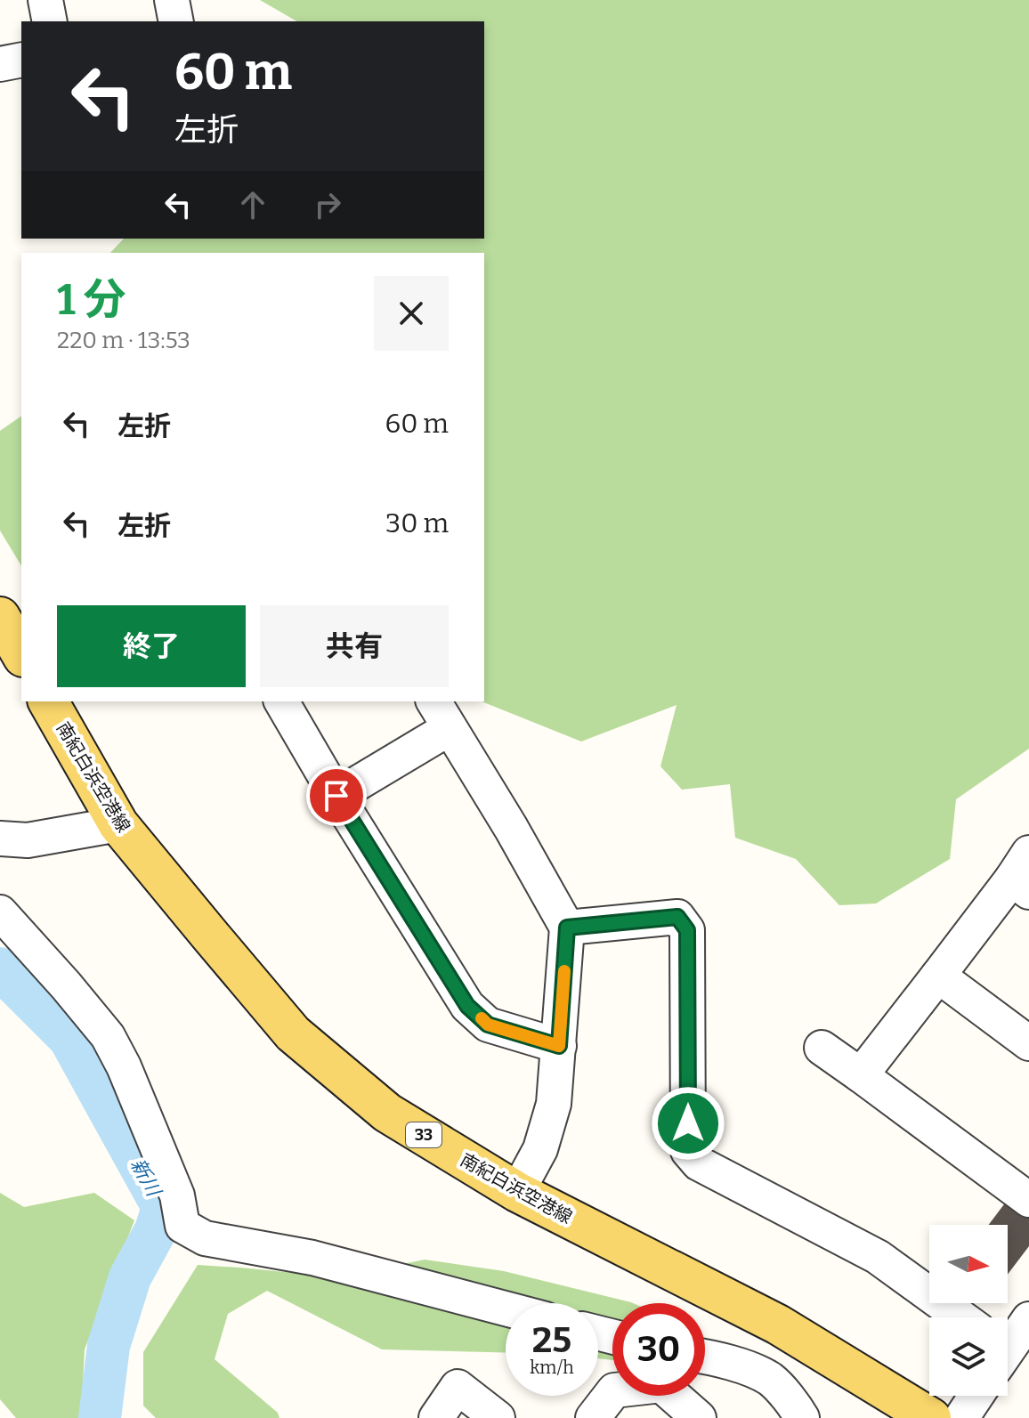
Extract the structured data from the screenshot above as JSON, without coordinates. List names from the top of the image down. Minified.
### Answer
{"streets":{"main road":["南紀白浜空港線","33"]},"water":["新川"],"north":"right","page":{"turn":["60 m","左折"],"heading":["1 分","220 m · 13:53"],"list":[{"name":"左折","value":"60 m"},{"name":"左折","value":"30 m"}],"buttons":["終了","共有"],"speed":"25 km/h","limit":"30"}}
